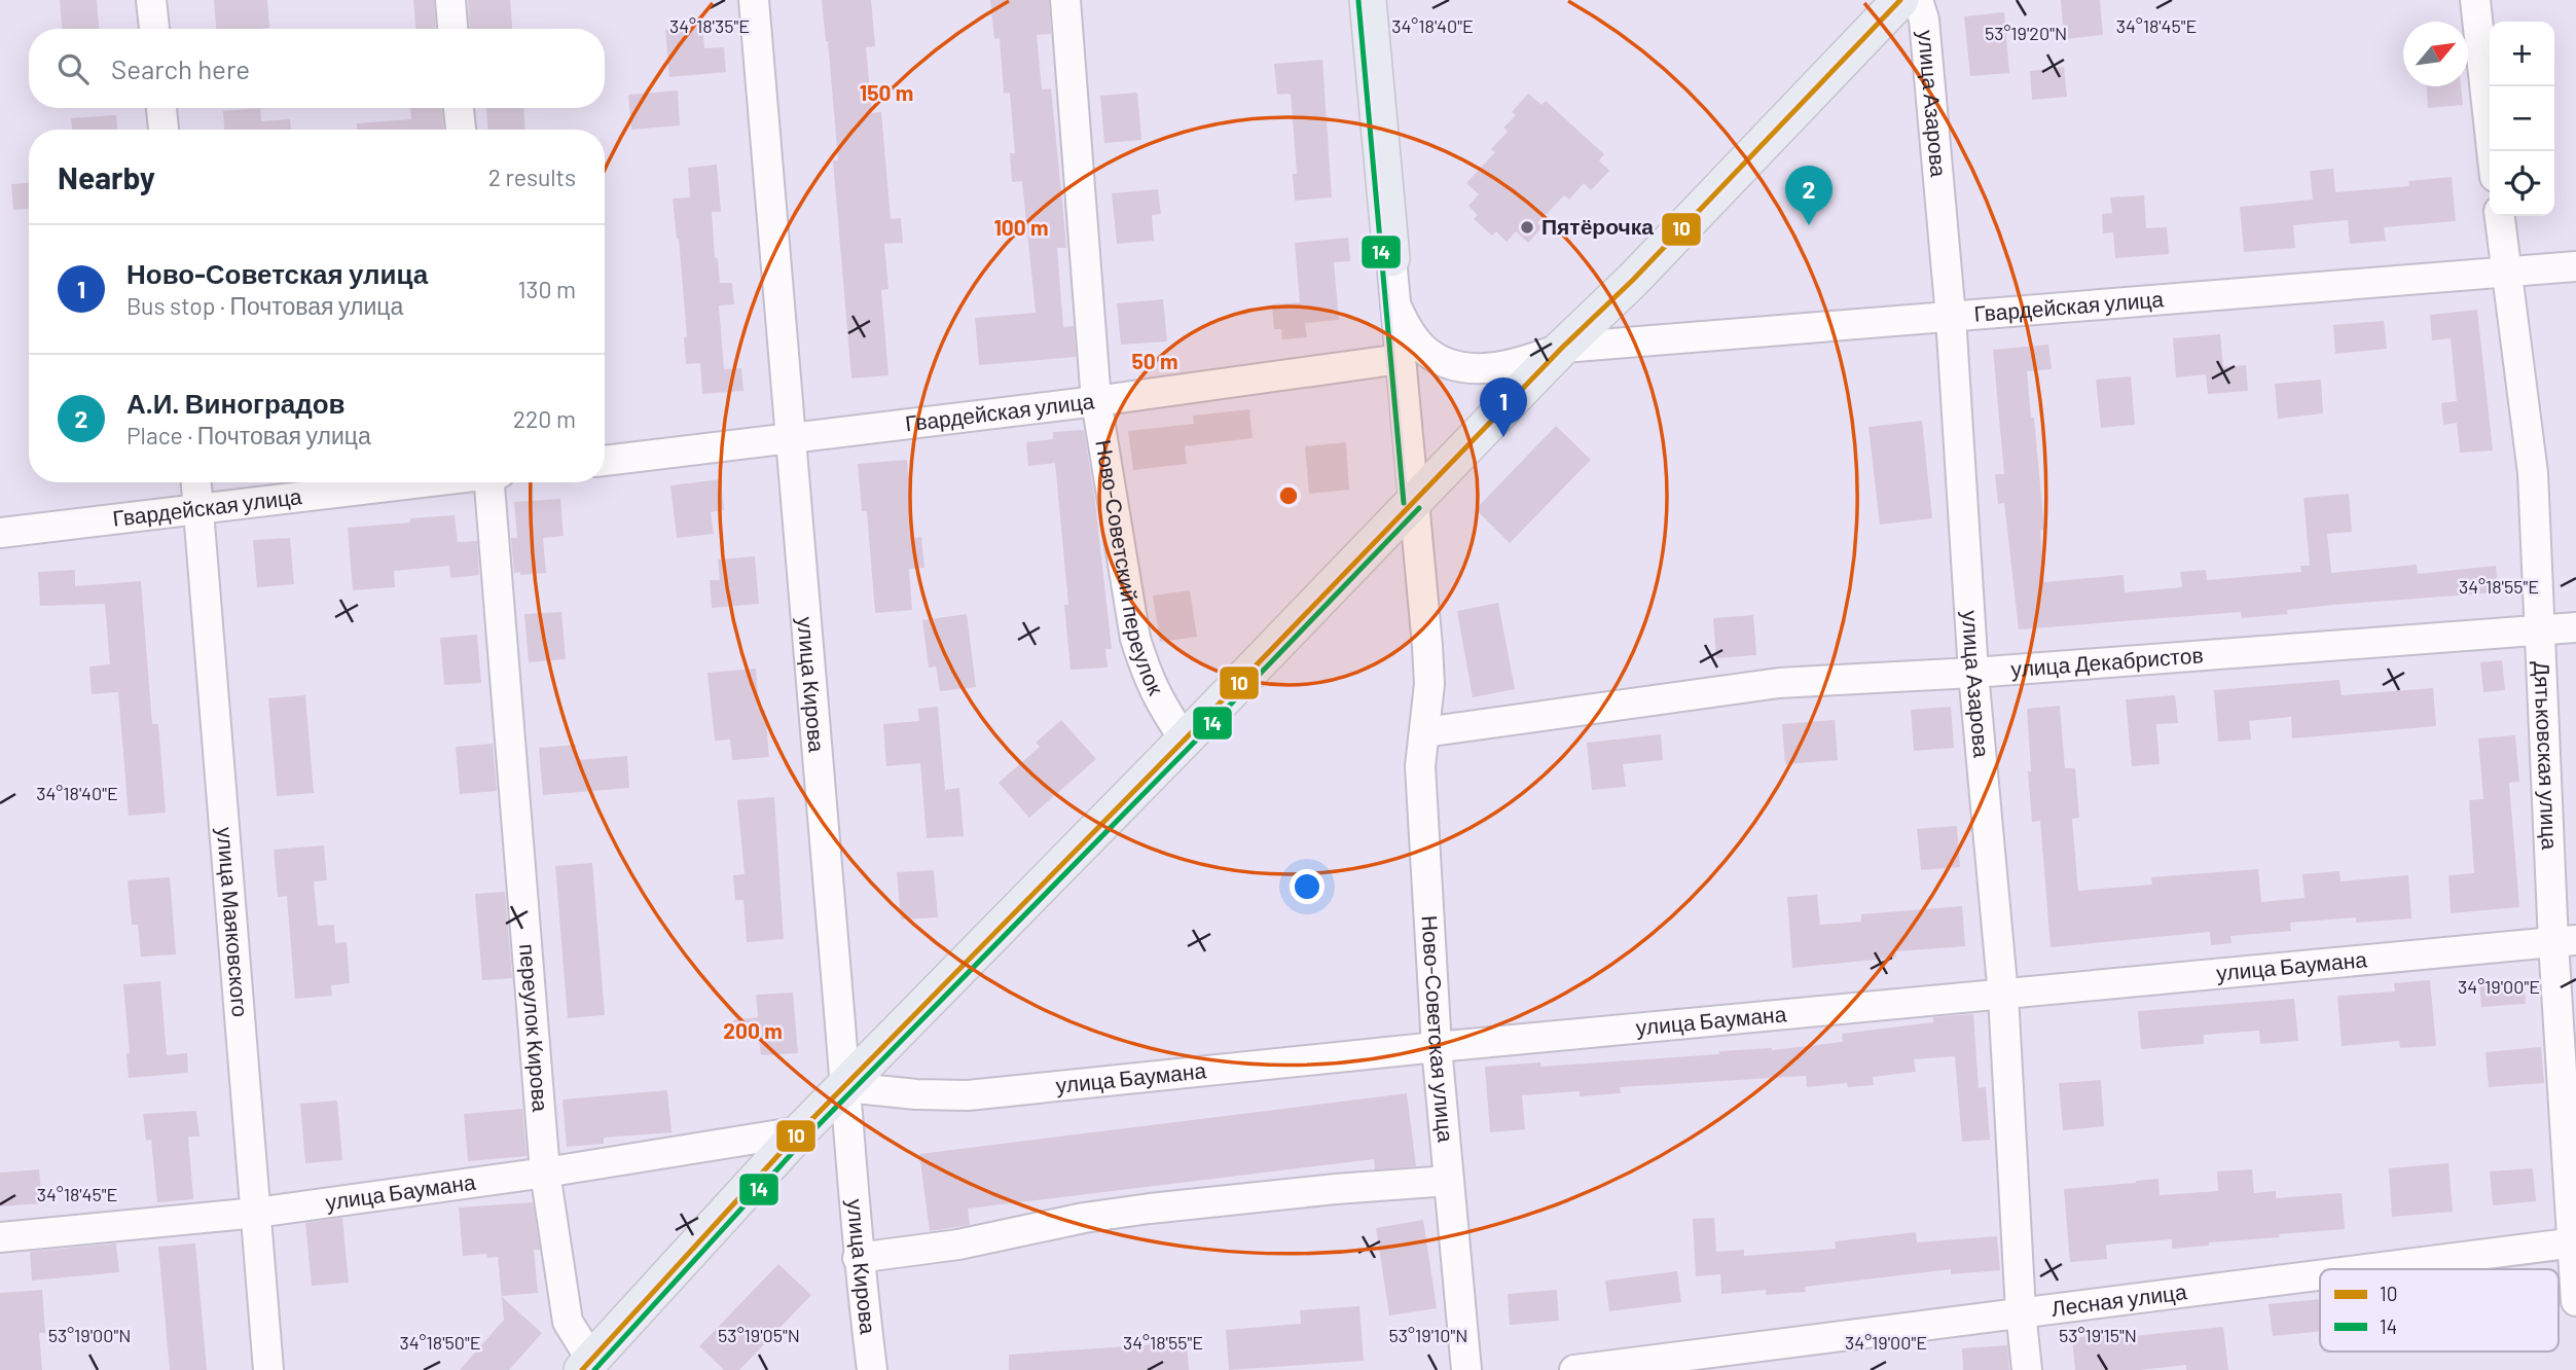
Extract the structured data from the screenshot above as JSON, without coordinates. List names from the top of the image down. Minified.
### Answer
{"streets":{"main road":["Ново-Советская улица"],"street":["улица Азарова","Гвардейская улица","Ново-Советский переулок","улица Декабристов","улица Кирова","Дятьковская улица","улица Маяковского","улица Баумана","переулок Кирова","Лесная улица"]},"crossings":[["улица Азарова","Гвардейская улица"],["улица Азарова","улица Декабристов"],["улица Азарова","улица Баумана"],["улица Азарова","Лесная улица"],["Гвардейская улица","Ново-Советский переулок"],["Гвардейская улица","улица Кирова"],["Гвардейская улица","Дятьковская улица"],["Гвардейская улица","улица Маяковского"],["Гвардейская улица","Ново-Советская улица"],["улица Декабристов","Дятьковская улица"],["улица Декабристов","Ново-Советская улица"],["улица Кирова","улица Баумана"],["Дятьковская улица","улица Баумана"],["Дятьковская улица","Лесная улица"],["улица Маяковского","улица Баумана"],["улица Баумана","переулок Кирова"],["улица Баумана","Ново-Советская улица"]],"places":["Пятёрочка"],"lines":["transit line 10","transit line 14"],"legend":["10","14"],"north":"top right","page":{"map_buttons":["+","−"],"search":"Search here","heading":["Nearby","2 results"],"pins":["2","1"],"list":[{"mark":"1","name":"Ново-Советская улица","note":"Bus stop · Почтовая улица","value":"130 m"},{"mark":"2","name":"А.И. Виноградов","note":"Place · Почтовая улица","value":"220 m"}]},"coordinates":["34°18'35\"E","34°18'40\"E","34°18'45\"E","53°19'20\"N","34°18'55\"E","34°19'00\"E","53°19'00\"N","53°19'05\"N","53°19'10\"N","53°19'15\"N","34°18'50\"E"],"rings":["150 m","100 m","50 m","200 m"]}
